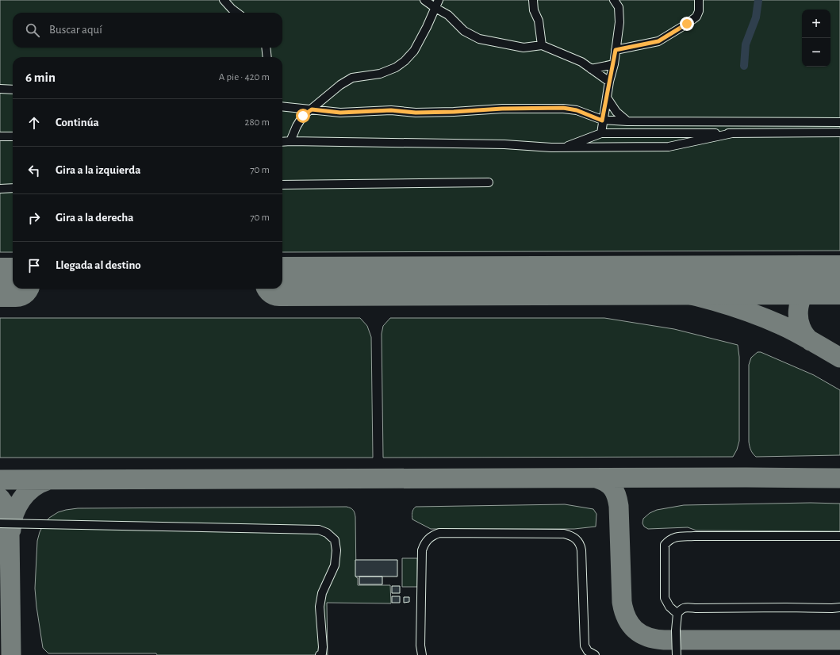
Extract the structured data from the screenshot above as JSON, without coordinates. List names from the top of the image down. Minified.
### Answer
{"page":{"map_buttons":["+","−"],"search":"Buscar aquí","heading":["6 min","A pie · 420 m"],"list":[["Continúa","280 m"],["Gira a la izquierda","70 m"],["Gira a la derecha","70 m"],"Llegada al destino"]}}
